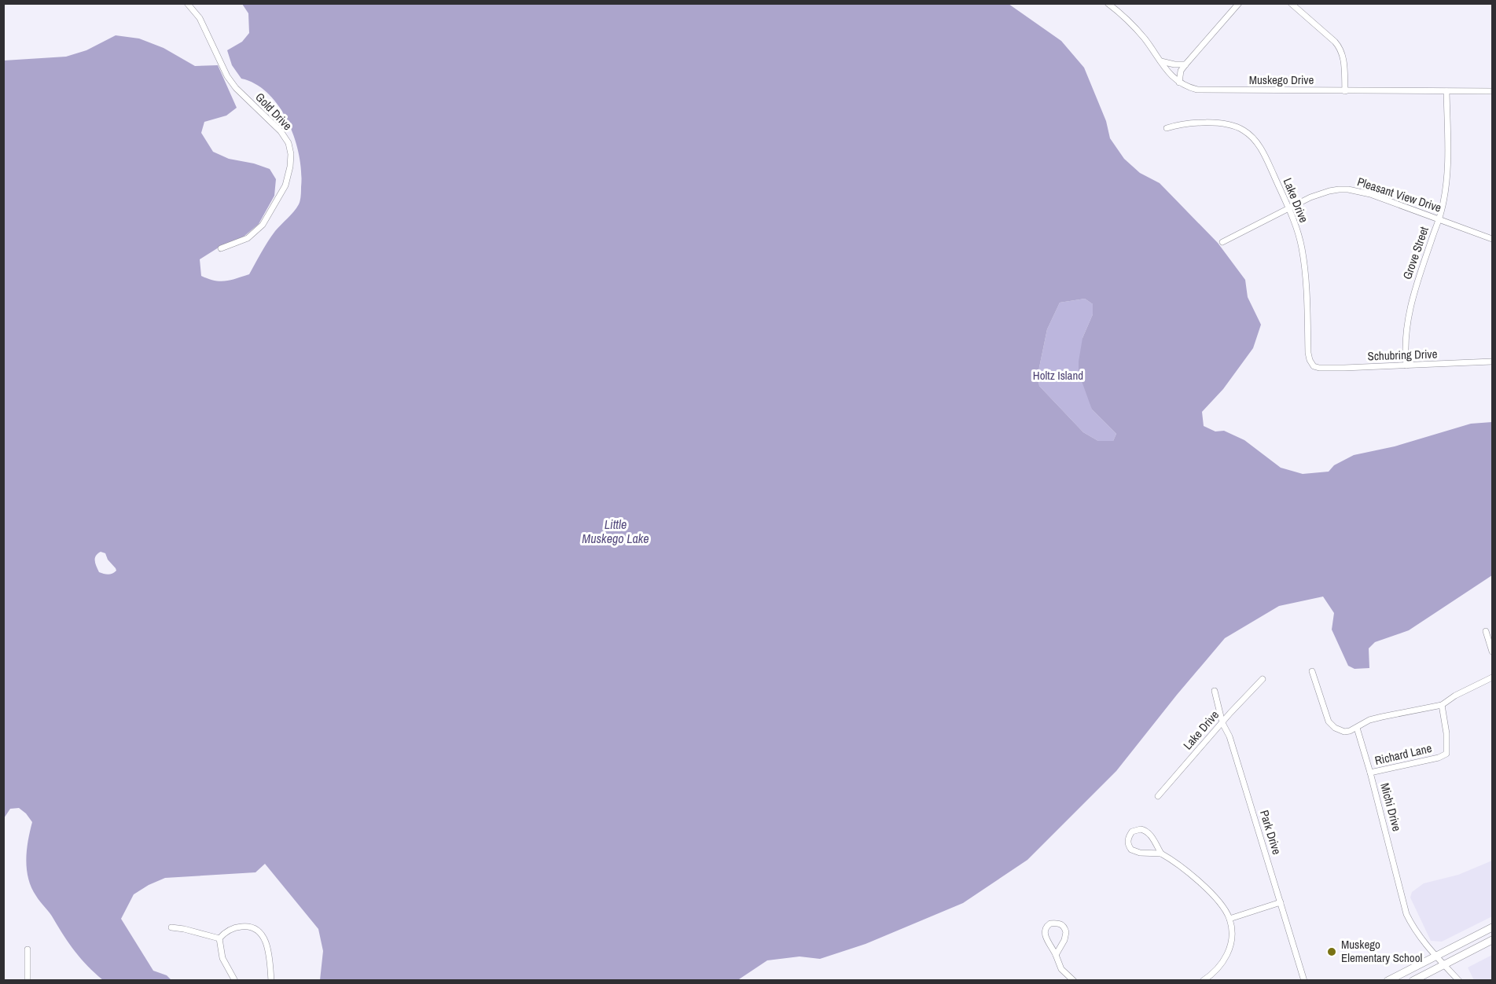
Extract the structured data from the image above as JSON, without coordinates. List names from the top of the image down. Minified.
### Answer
{"streets":{"street":["Muskego Drive","Gold Drive","Pleasant View Drive","Lake Drive","Grove Street","Schubring Drive","Richard Lane","Michi Drive","Park Drive"]},"crossings":[["Muskego Drive","Grove Street"],["Pleasant View Drive","Lake Drive"],["Pleasant View Drive","Grove Street"],["Lake Drive","Schubring Drive"],["Lake Drive","Park Drive"],["Grove Street","Schubring Drive"],["Richard Lane","Michi Drive"]],"water":["Little Muskego Lake"],"parks":["Holtz Island"],"places":["Muskego Elementary School"]}
